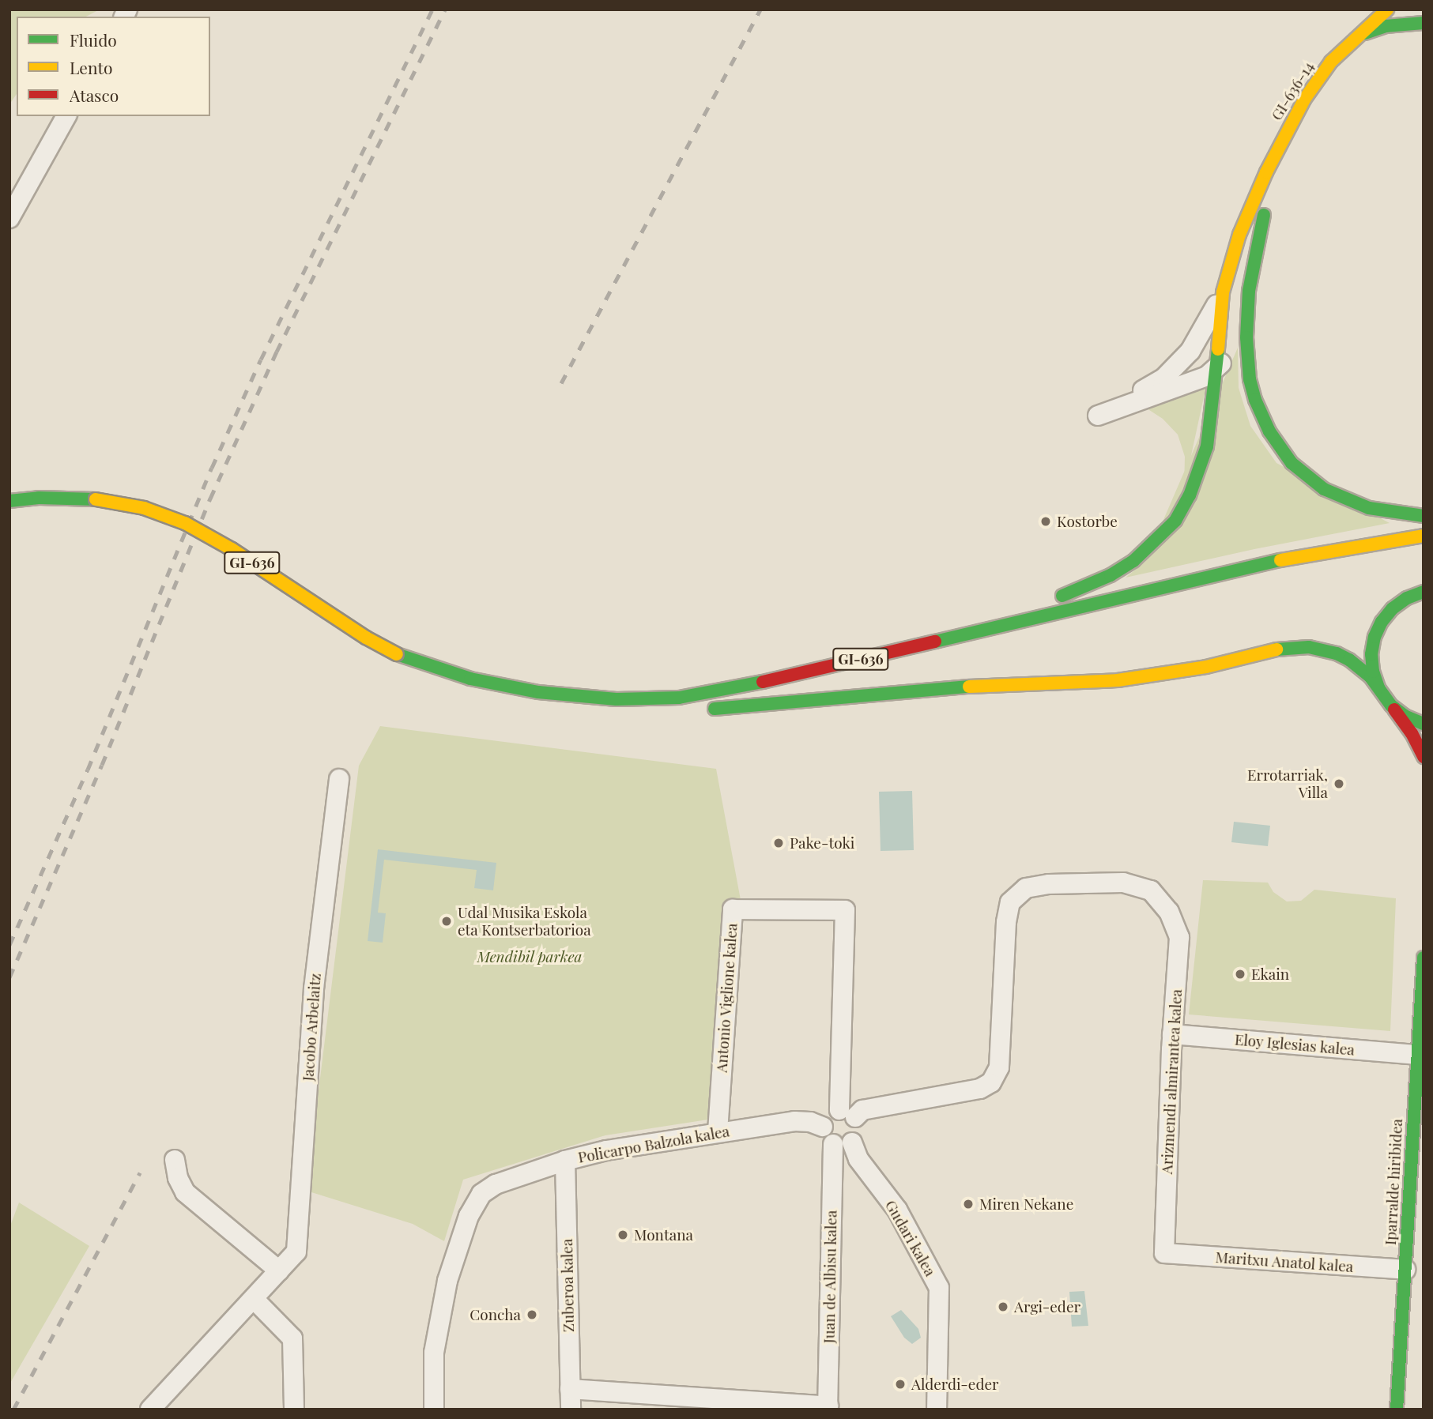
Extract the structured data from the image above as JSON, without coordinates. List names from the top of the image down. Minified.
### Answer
{"streets":{"main road":["GI-636-14","GI-636","Iparralde hiribidea"],"street":["Antonio Viglione kalea","Jacobo Arbelaitz","Eloy Iglesias kalea","Arizmendi almirantea kalea","Policarpo Balzola kalea","Gudari kalea","Maritxu Anatol kalea","Juan de Albisu kalea","Zuberoa kalea"]},"crossings":[["GI-636-14","GI-636"],["Antonio Viglione kalea","Arizmendi almirantea kalea"],["Antonio Viglione kalea","Policarpo Balzola kalea"],["Antonio Viglione kalea","Gudari kalea"],["Antonio Viglione kalea","Juan de Albisu kalea"],["Eloy Iglesias kalea","Arizmendi almirantea kalea"],["Eloy Iglesias kalea","Iparralde hiribidea"],["Arizmendi almirantea kalea","Policarpo Balzola kalea"],["Arizmendi almirantea kalea","Gudari kalea"],["Arizmendi almirantea kalea","Maritxu Anatol kalea"],["Arizmendi almirantea kalea","Juan de Albisu kalea"],["Policarpo Balzola kalea","Gudari kalea"],["Policarpo Balzola kalea","Juan de Albisu kalea"],["Policarpo Balzola kalea","Zuberoa kalea"],["Iparralde hiribidea","Maritxu Anatol kalea"],["Gudari kalea","Juan de Albisu kalea"]],"parks":["Mendibil parkea"],"places":["Kostorbe","Errotarriak, Villa","Pake-toki","Udal Musika Eskola eta Kontserbatorioa","Ekain","Miren Nekane","Montana","Argi-eder","Concha","Alderdi-eder"],"legend":["Fluido","Lento","Atasco"]}
